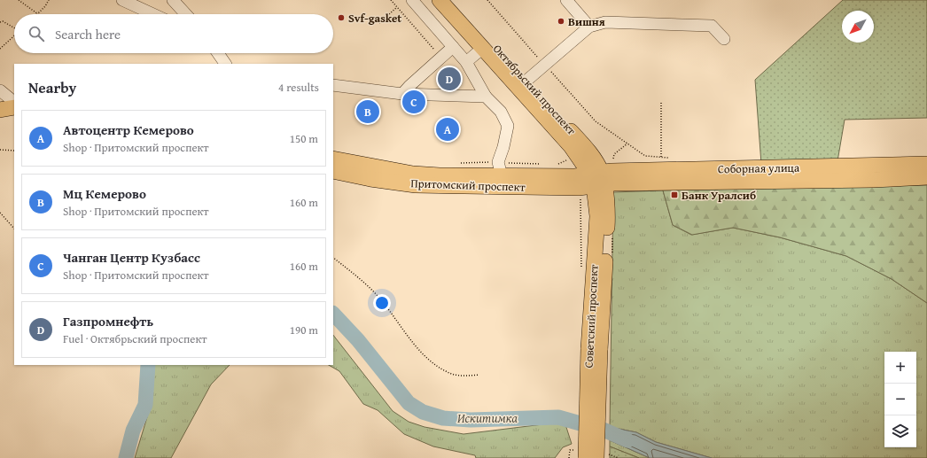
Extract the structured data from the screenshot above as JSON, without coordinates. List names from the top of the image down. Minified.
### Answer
{"streets":{"main road":["Октябрьский проспект","Соборная улица","Притомский проспект","Советский проспект"]},"crossings":[["Октябрьский проспект","Соборная улица"],["Октябрьский проспект","Притомский проспект"],["Октябрьский проспект","Советский проспект"],["Соборная улица","Притомский проспект"],["Соборная улица","Советский проспект"],["Притомский проспект","Советский проспект"]],"water":["Искитимка"],"places":{"other":["Svf-gasket","Вишня"],"transit":["Банк Уралсиб"]},"north":"bottom left","page":{"search":"Search here","heading":["Nearby","4 results"],"pins":["D","C","B","A"],"list":[{"mark":"A","name":"Автоцентр Кемерово","note":"Shop · Притомский проспект","value":"150 m"},{"mark":"B","name":"Мц Кемерово","note":"Shop · Притомский проспект","value":"160 m"},{"mark":"C","name":"Чанган Центр Кузбасс","note":"Shop · Притомский проспект","value":"160 m"},{"mark":"D","name":"Газпромнефть","note":"Fuel · Октябрьский проспект","value":"190 m"}],"map_buttons":["+","−"]}}
